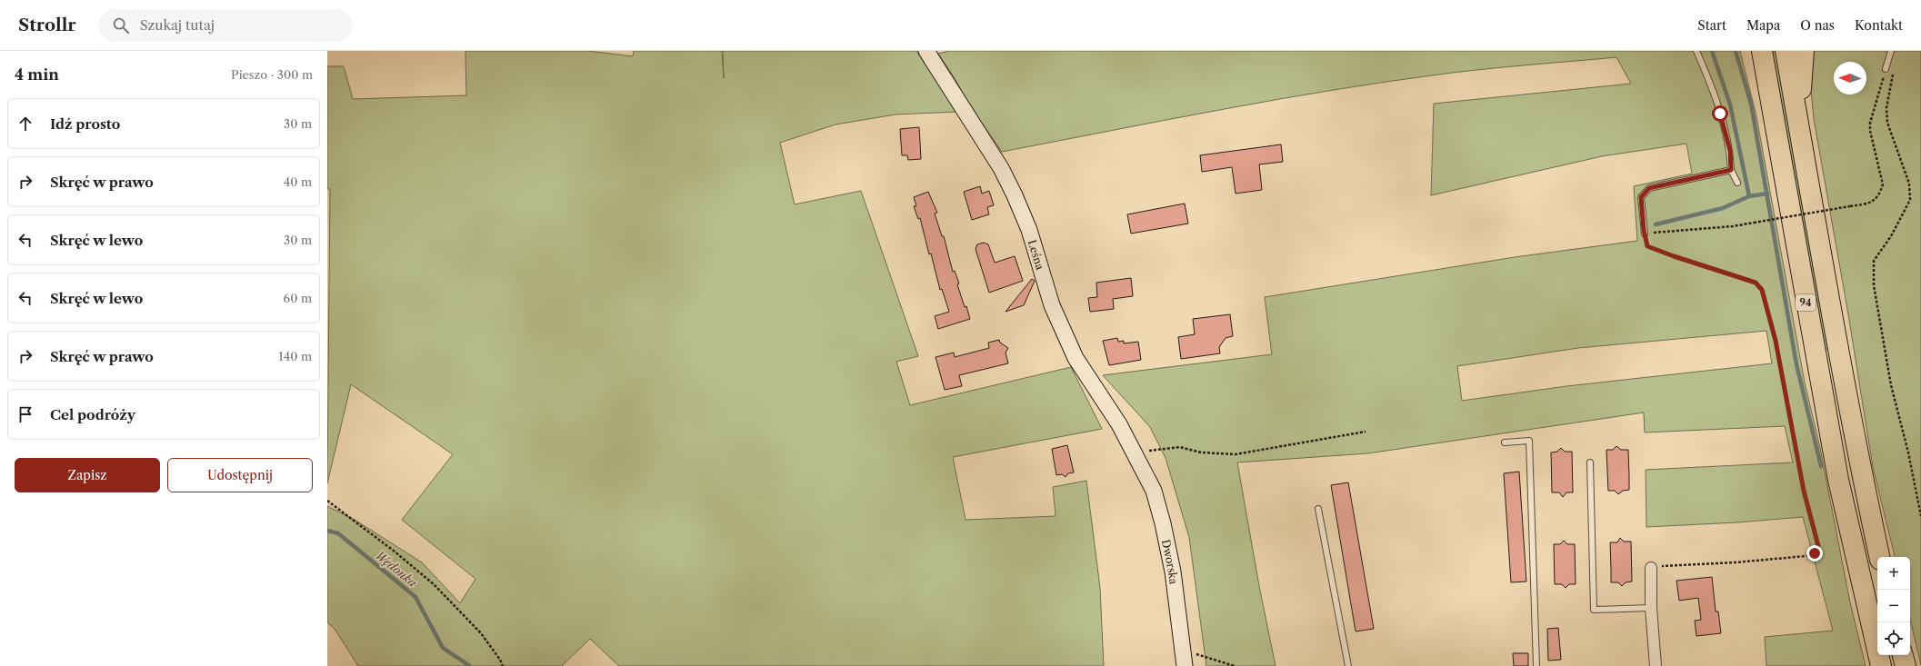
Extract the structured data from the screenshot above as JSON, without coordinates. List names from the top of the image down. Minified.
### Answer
{"streets":{"highway":["94"],"street":["Leśna","Dworska"]},"crossings":[["Leśna","Dworska"]],"water":["Wędonka"],"north":"left","page":{"header":"Strollr","search":"Szukaj tutaj","nav":["Start","Mapa","O nas","Kontakt"],"heading":["4 min","Pieszo · 300 m"],"list":[["Idź prosto","30 m"],["Skręć w prawo","40 m"],["Skręć w lewo","30 m"],["Skręć w lewo","60 m"],["Skręć w prawo","140 m"],"Cel podróży"],"buttons":["Zapisz","Udostępnij"],"map_buttons":["+","−"]}}
